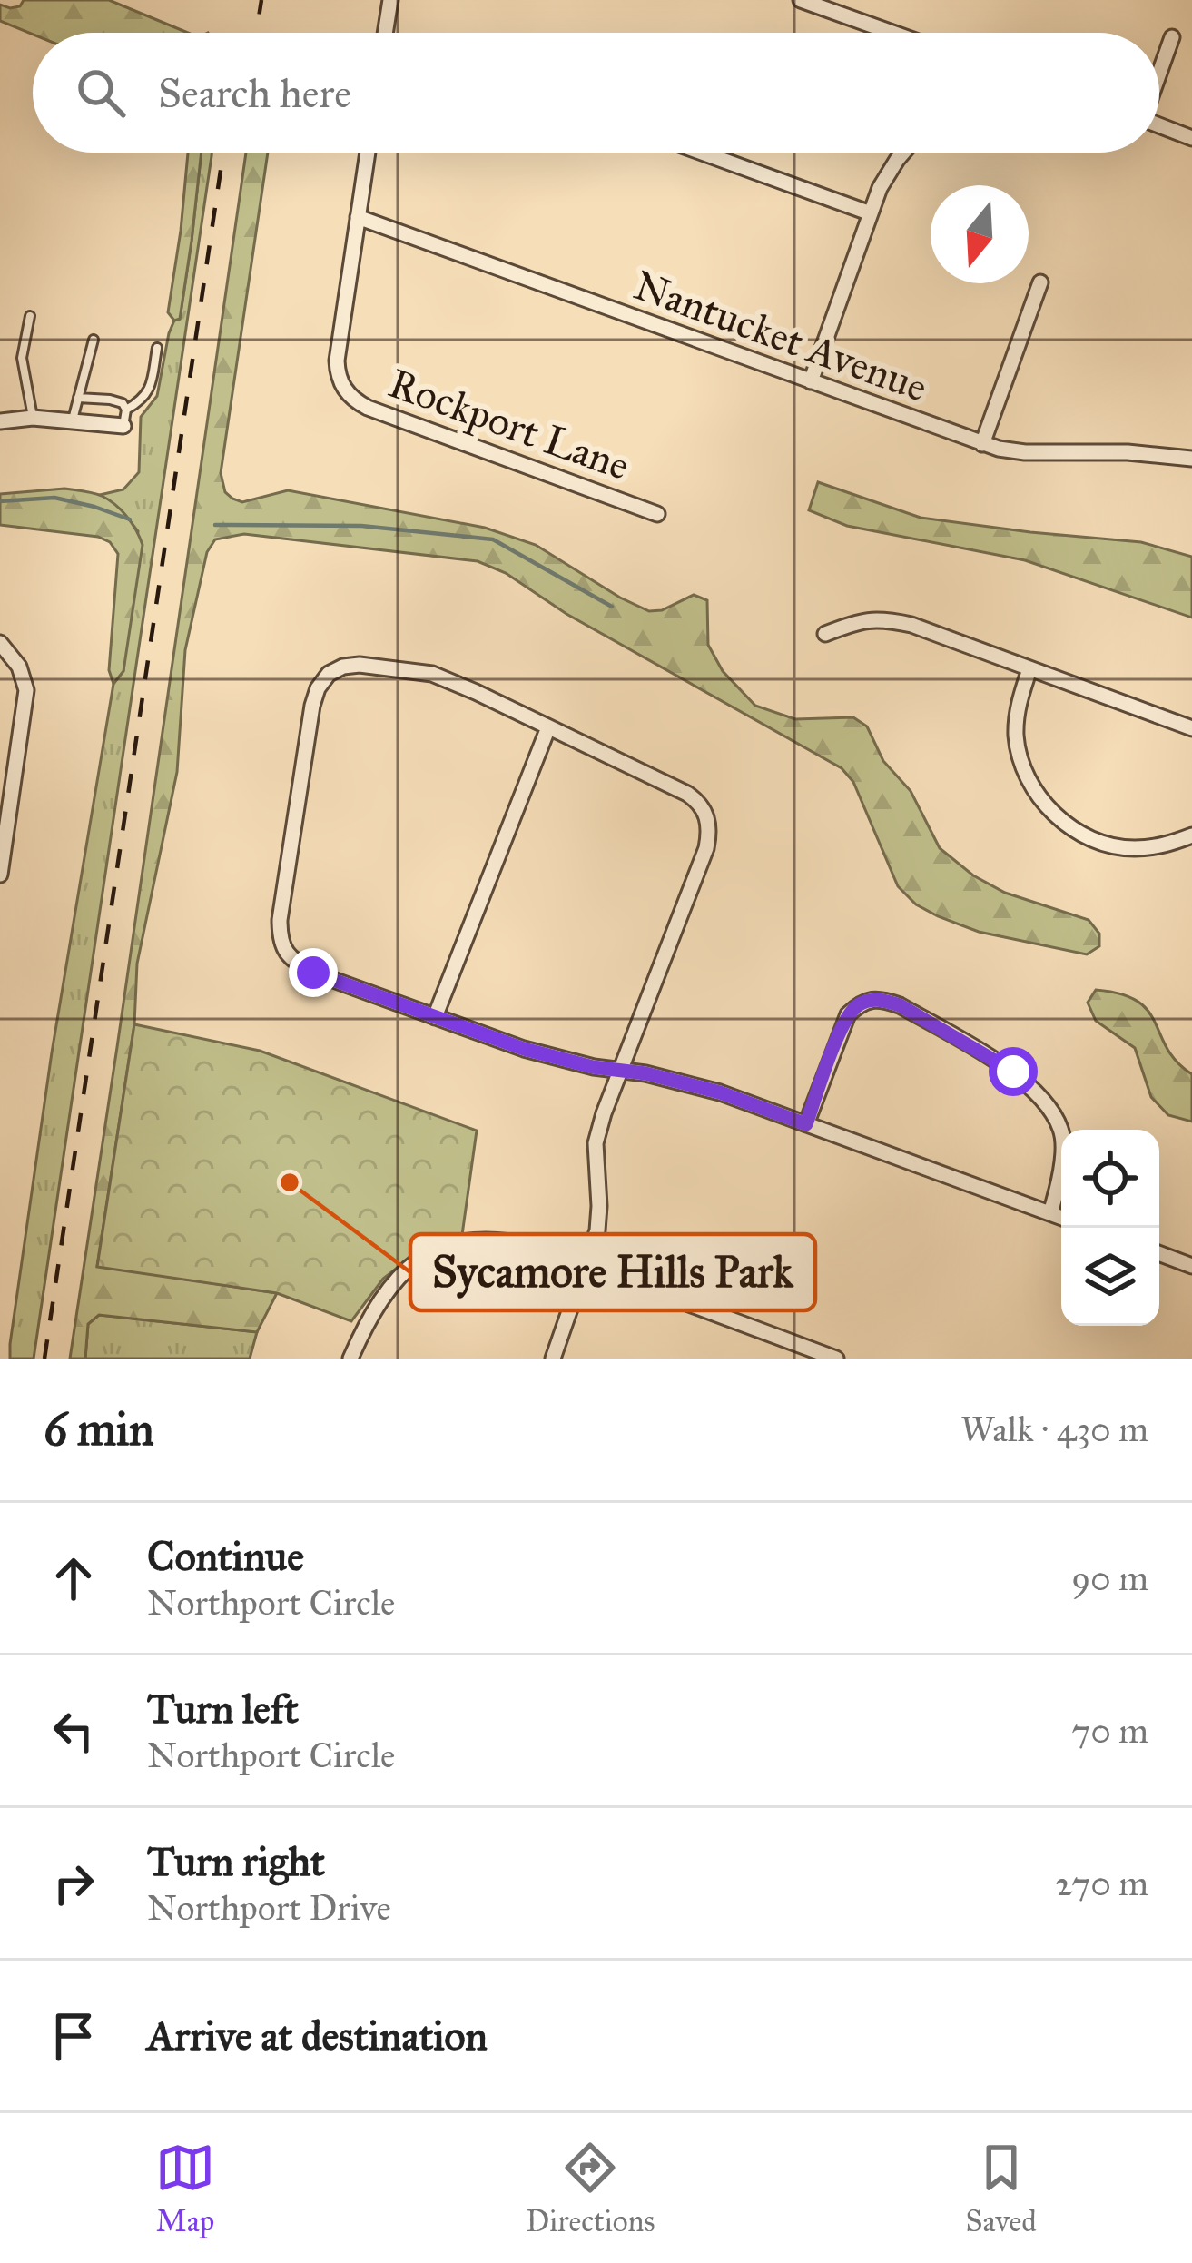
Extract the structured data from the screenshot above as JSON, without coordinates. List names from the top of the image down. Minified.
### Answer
{"streets":{"street":["Nantucket Avenue","Rockport Lane"]},"crossings":[["Nantucket Avenue","Rockport Lane"]],"places":["Sycamore Hills Park"],"north":"bottom","page":{"search":"Search here","heading":["6 min","Walk · 430 m"],"list":[["Continue","Northport Circle","90 m"],["Turn left","Northport Circle","70 m"],["Turn right","Northport Drive","270 m"],"Arrive at destination"],"nav":["Map","Directions","Saved"]}}
